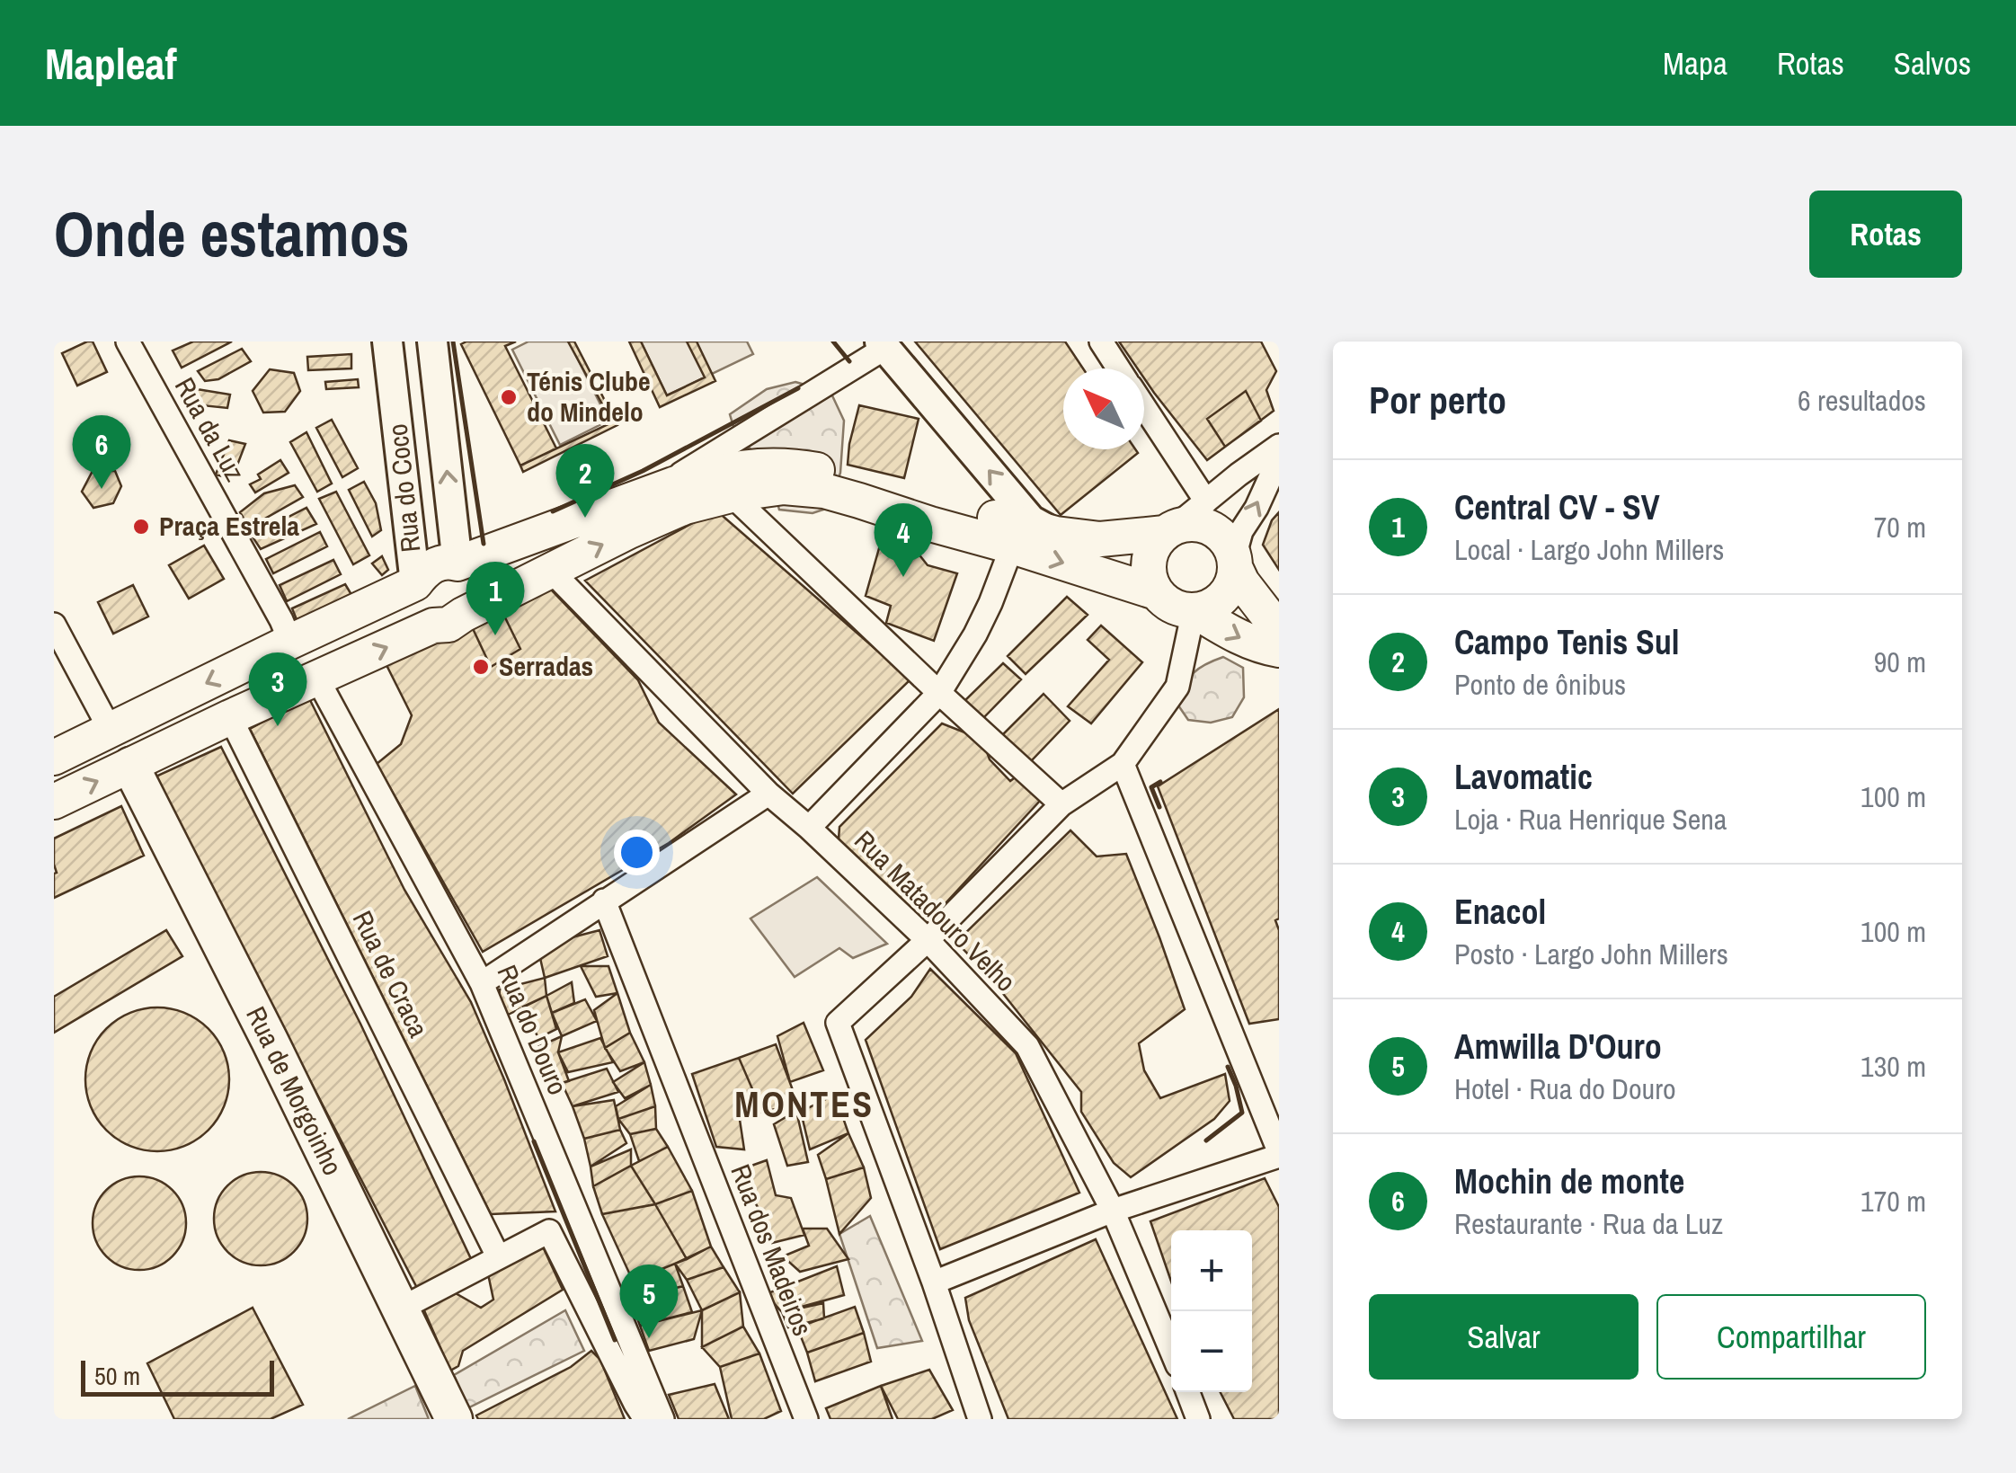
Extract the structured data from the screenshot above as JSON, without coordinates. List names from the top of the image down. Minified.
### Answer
{"streets":{"main road":["Rua do Coco","Rua de Morgoinho"],"street":["Rua da Luz","Rua Matadouro Velho","Rua de Craca","Rua do Douro","Rua dos Madeiros"]},"districts":["MONTES"],"places":["Ténis Clube do Mindelo","Praça Estrela","Serradas"],"scale_bar":"50 m","north":"top left","page":{"header":"Mapleaf","nav":["Mapa","Rotas","Salvos"],"buttons":["Rotas",["Salvar","Compartilhar"]],"title":"Onde estamos","heading":["Por perto","6 resultados"],"pins":["6","2","4","1","3","5"],"list":[{"mark":"1","name":"Central CV - SV","note":"Local · Largo John Millers","value":"70 m"},{"mark":"2","name":"Campo Tenis Sul","note":"Ponto de ônibus","value":"90 m"},{"mark":"3","name":"Lavomatic","note":"Loja · Rua Henrique Sena","value":"100 m"},{"mark":"4","name":"Enacol","note":"Posto · Largo John Millers","value":"100 m"},{"mark":"5","name":"Amwilla D'Ouro","note":"Hotel · Rua do Douro","value":"130 m"},{"mark":"6","name":"Mochin de monte","note":"Restaurante · Rua da Luz","value":"170 m"}],"map_buttons":["+","−"],"scale":"50 m"}}
